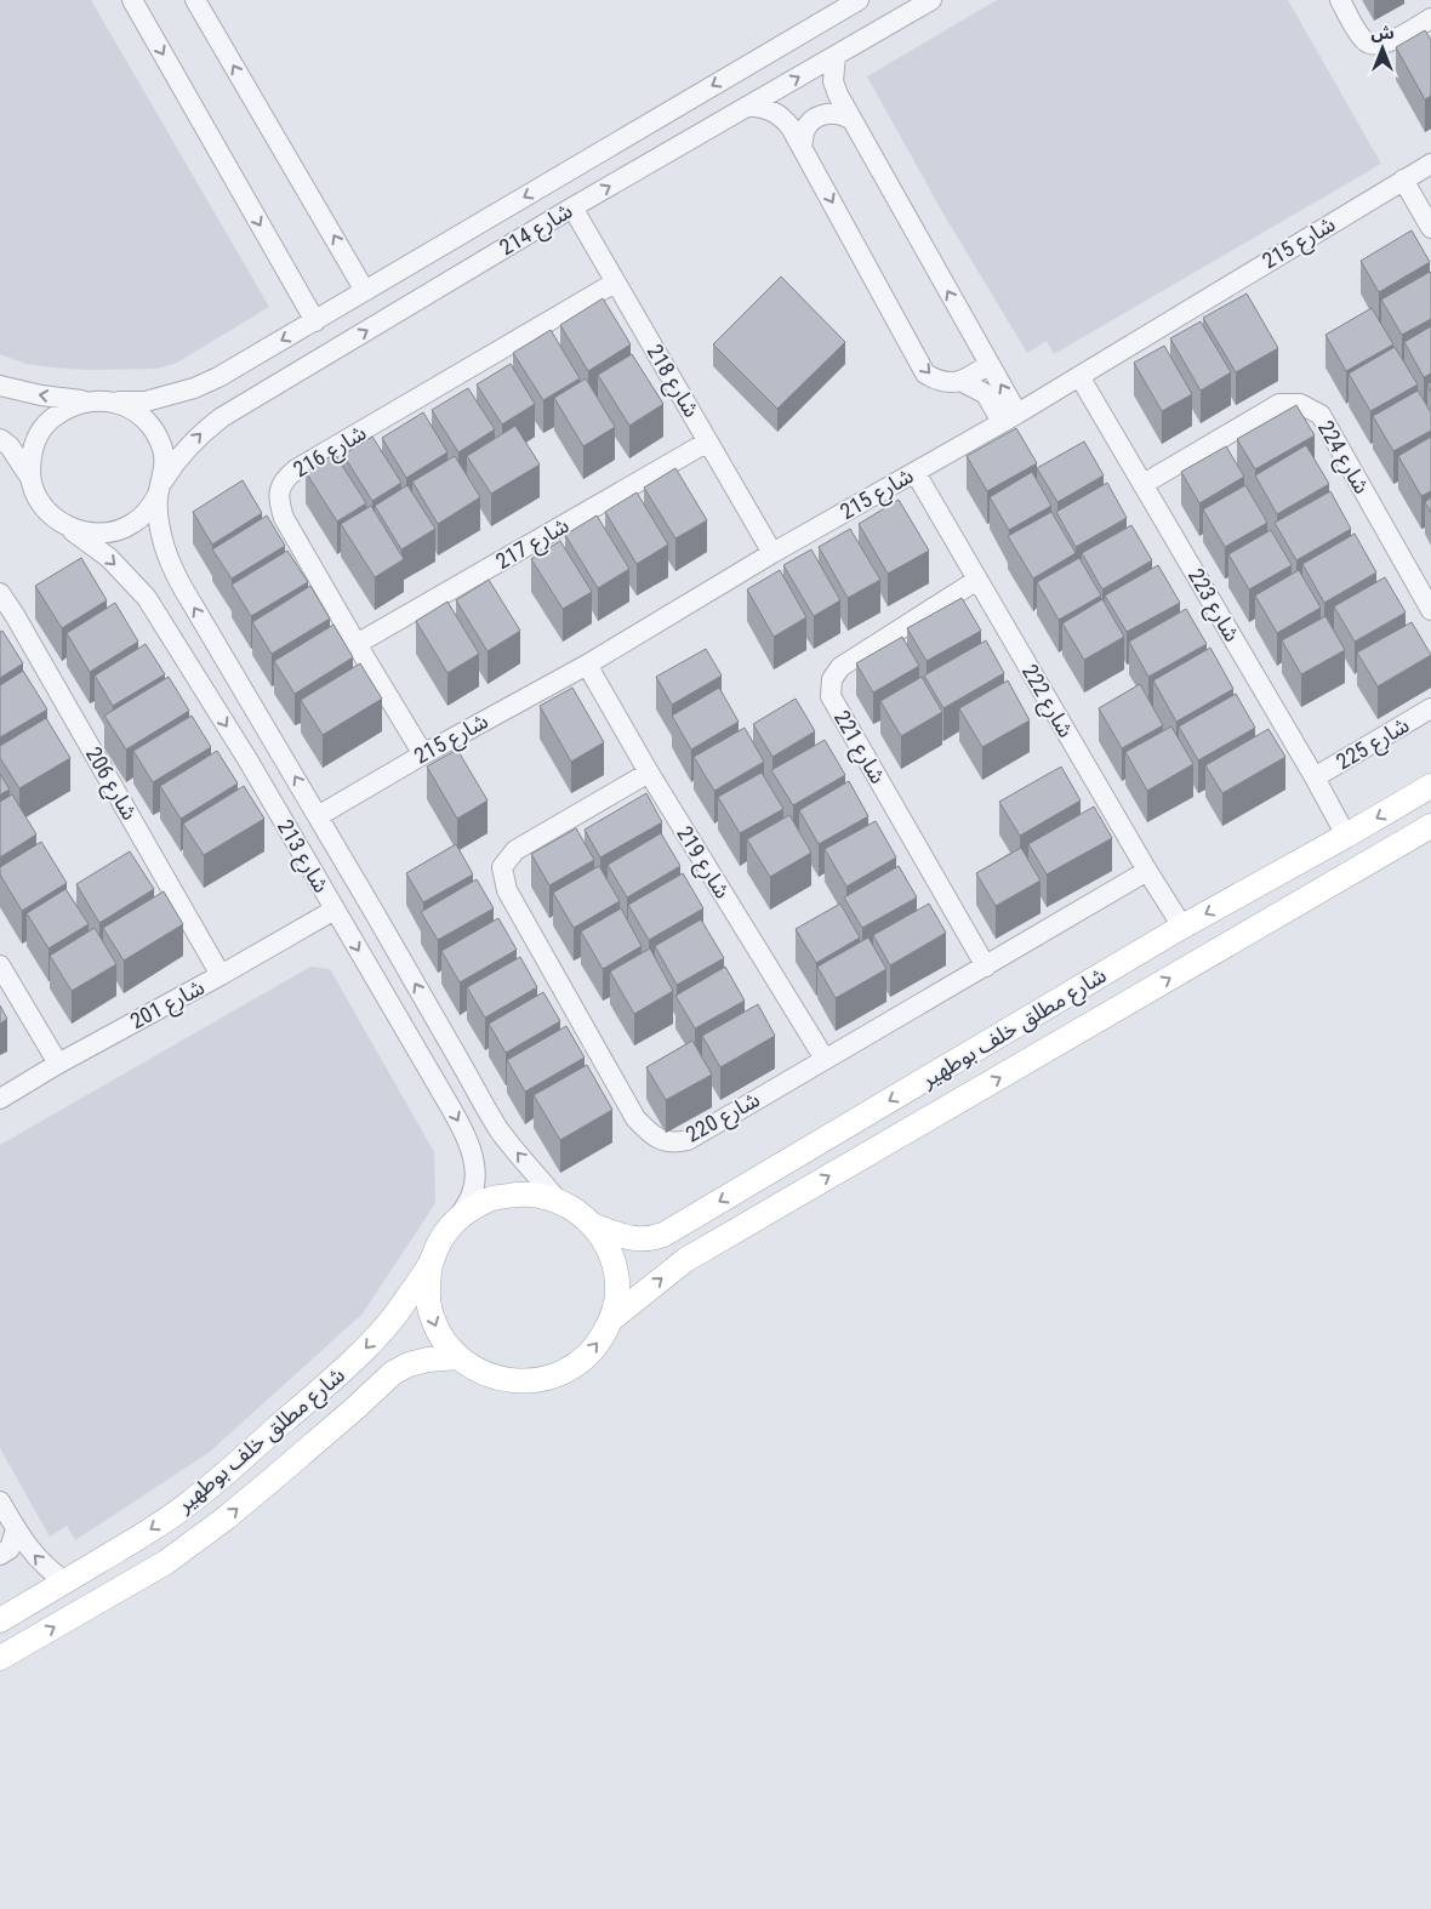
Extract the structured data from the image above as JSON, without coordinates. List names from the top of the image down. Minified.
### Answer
{"streets":{"main road":["شارع مطلق خلف بوطهير"],"street":["شارع 214","شارع 215","شارع 218","شارع 216","شارع 224","شارع 217","شارع 223","شارع 222","شارع 225","شارع 221","شارع 206","شارع 213","شارع 219","شارع 201","شارع 220"]},"crossings":[["شارع 214","شارع 218"],["شارع 214","شارع 213"],["شارع 215","شارع 218"],["شارع 215","شارع 216"],["شارع 215","شارع 223"],["شارع 215","شارع 222"],["شارع 215","شارع 213"],["شارع 215","شارع 219"],["شارع 218","شارع 216"],["شارع 218","شارع 217"],["شارع 216","شارع 217"],["شارع 224","شارع 223"],["شارع 223","شارع 225"],["شارع 223","شارع مطلق خلف بوطهير"],["شارع 222","شارع 221"],["شارع 222","شارع مطلق خلف بوطهير"],["شارع 222","شارع 220"],["شارع 221","شارع 220"],["شارع 206","شارع 201"],["شارع 213","شارع 201"],["شارع 213","شارع مطلق خلف بوطهير"],["شارع 219","شارع 220"]],"north":"top"}
